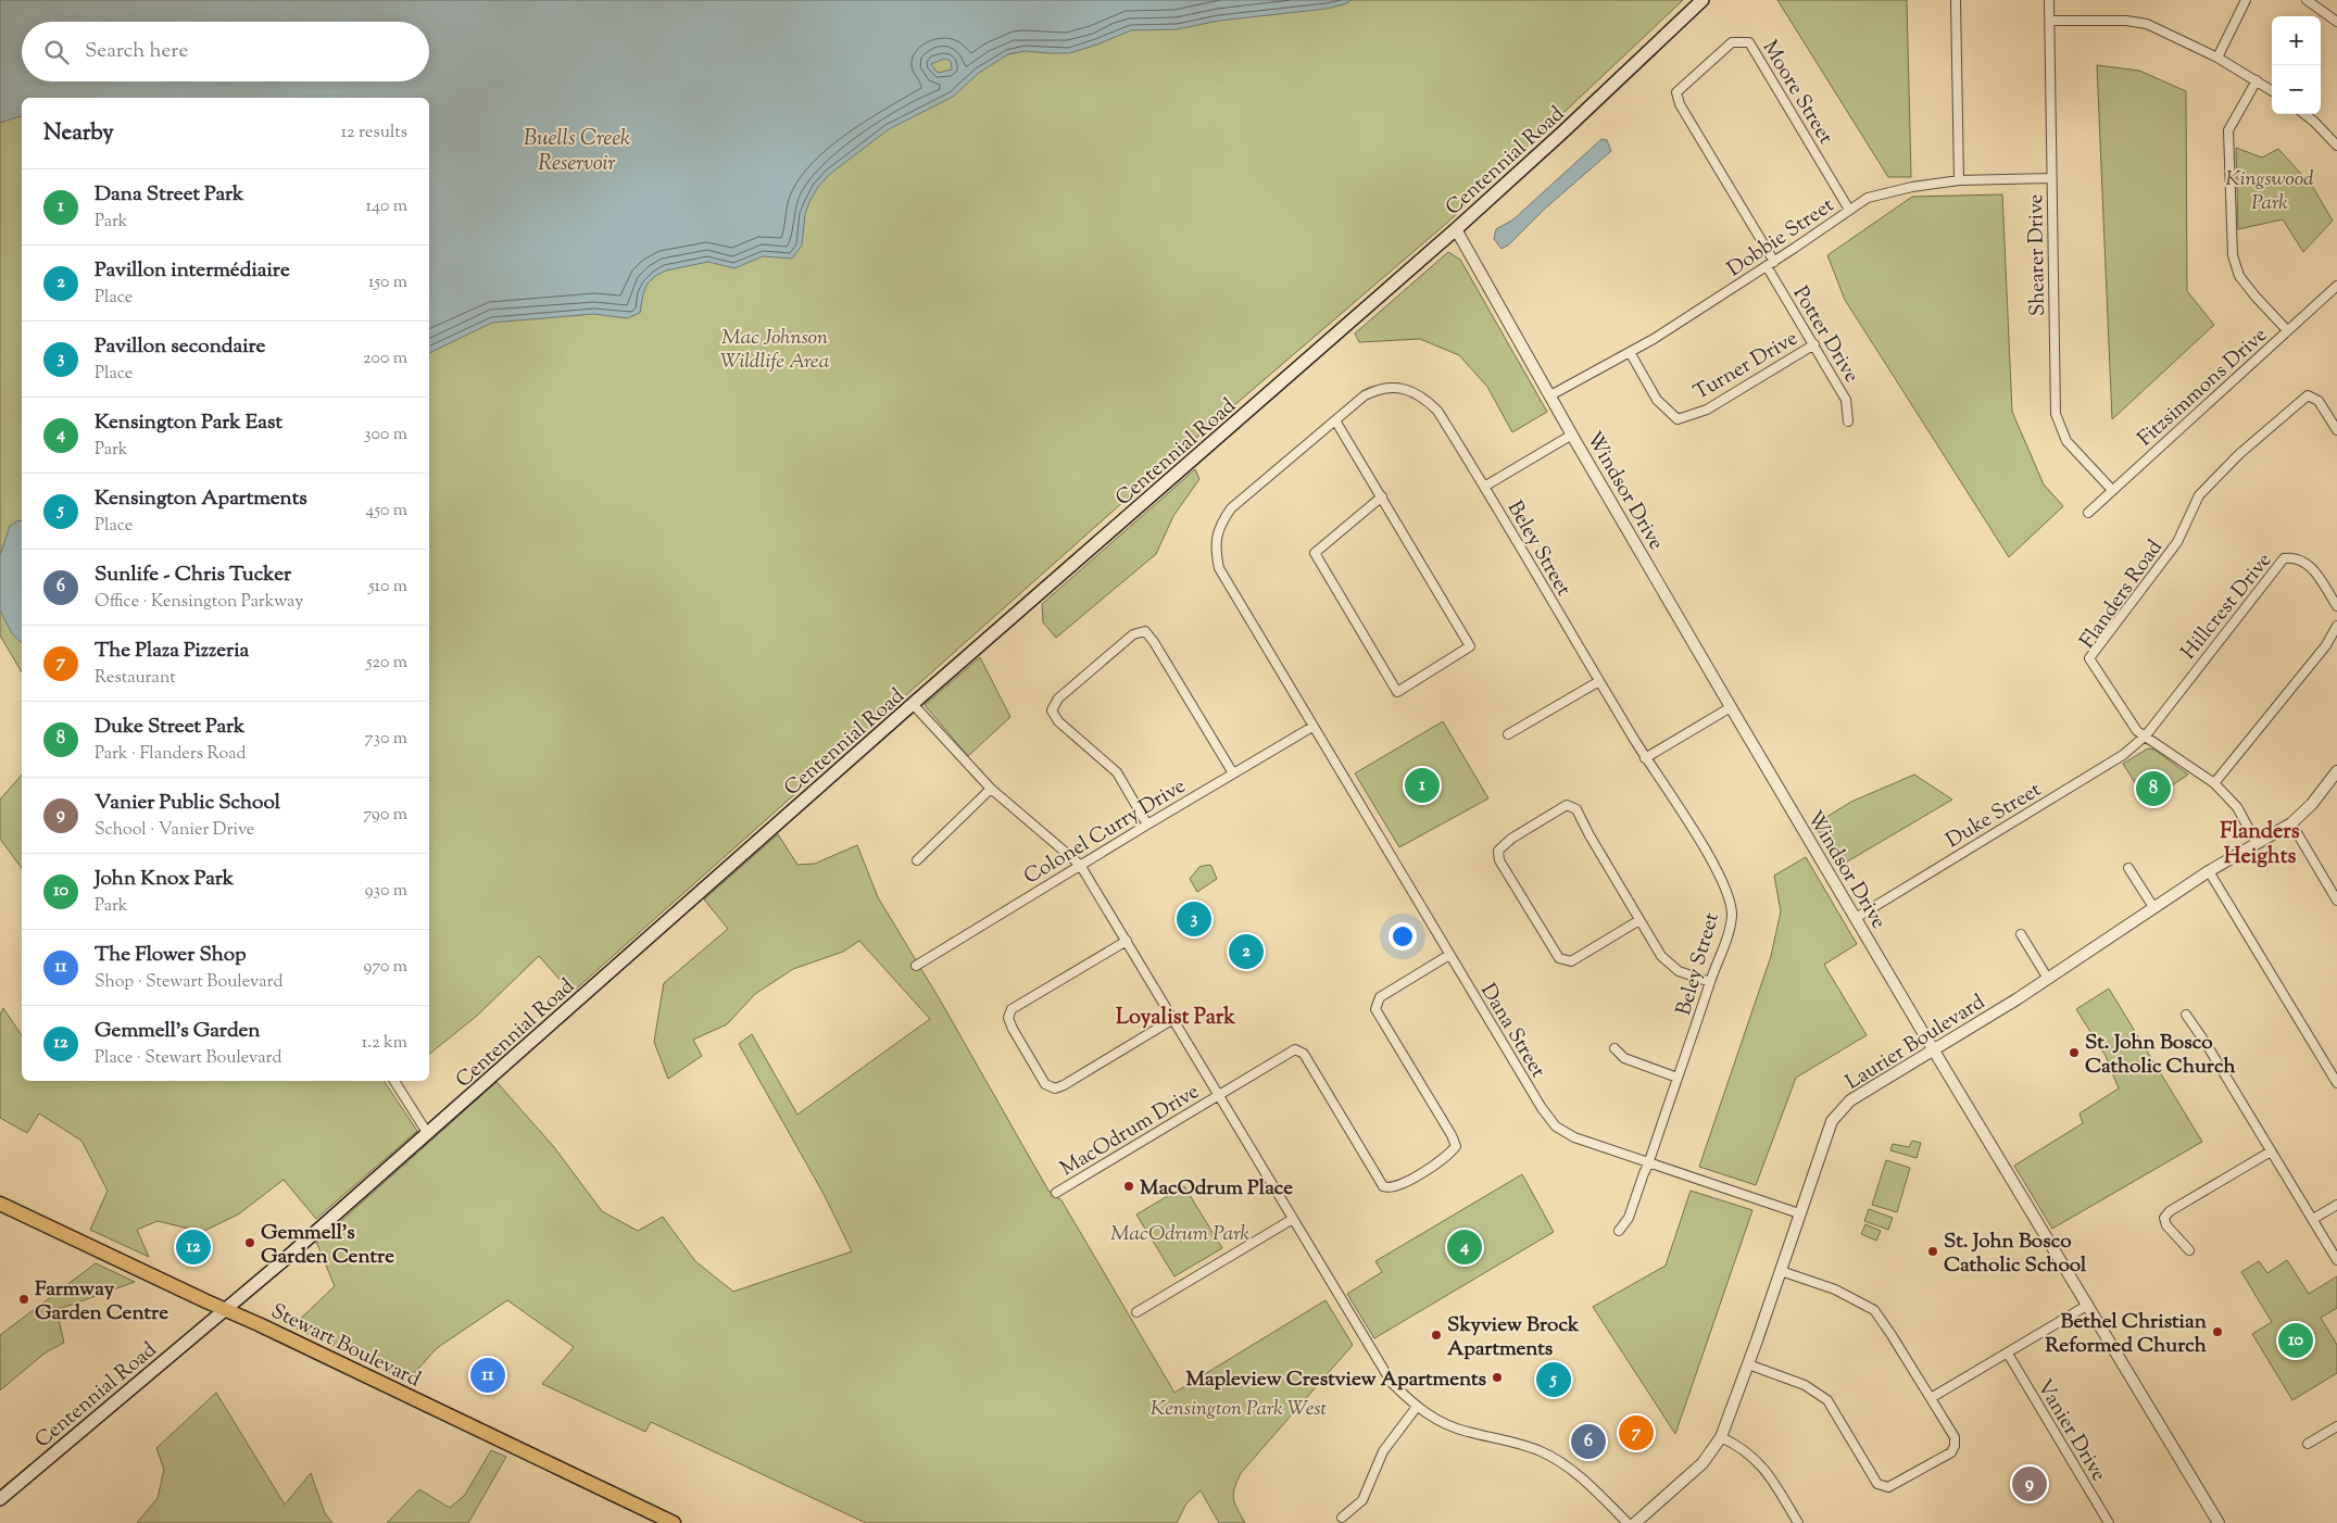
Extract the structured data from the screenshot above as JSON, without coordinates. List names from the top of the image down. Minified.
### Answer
{"streets":{"main road":["Centennial Road","Stewart Boulevard"],"street":["Moore Street","Dobbie Street","Shearer Drive","Potter Drive","Turner Drive","Fitzsimmons Drive","Windsor Drive","Beley Street","Flanders Road","Hillcrest Drive","Duke Street","Colonel Curry Drive","Dana Street","Laurier Boulevard","MacOdrum Drive","Vanier Drive"]},"crossings":[["Moore Street","Dobbie Street"],["Moore Street","Potter Drive"],["Centennial Road","Windsor Drive"],["Centennial Road","Stewart Boulevard"],["Dobbie Street","Shearer Drive"],["Dobbie Street","Potter Drive"],["Dobbie Street","Turner Drive"],["Dobbie Street","Windsor Drive"],["Shearer Drive","Fitzsimmons Drive"],["Potter Drive","Turner Drive"],["Windsor Drive","Duke Street"],["Windsor Drive","Laurier Boulevard"],["Beley Street","Colonel Curry Drive"],["Beley Street","Dana Street"],["Flanders Road","Hillcrest Drive"],["Flanders Road","Duke Street"],["Flanders Road","Laurier Boulevard"],["Hillcrest Drive","Duke Street"],["Colonel Curry Drive","Dana Street"],["Dana Street","Laurier Boulevard"],["Dana Street","MacOdrum Drive"]],"districts":["Flanders Heights","Loyalist Park"],"water":["Buells Creek Reservoir"],"parks":["Kingswood Park","Mac Johnson Wildlife Area","MacOdrum Park","Kensington Park West"],"places":["St. John Bosco Catholic Church","MacOdrum Place","Gemmell's Garden Centre","St. John Bosco Catholic School","Farmway Garden Centre","Bethel Christian Reformed Church","Skyview Brock Apartments","Mapleview Crestview Apartments"],"page":{"map_buttons":["+","−"],"search":"Search here","heading":["Nearby","12 results"],"list":[{"mark":"1","name":"Dana Street Park","note":"Park","value":"140 m"},{"mark":"2","name":"Pavillon intermédiaire","note":"Place","value":"150 m"},{"mark":"3","name":"Pavillon secondaire","note":"Place","value":"200 m"},{"mark":"4","name":"Kensington Park East","note":"Park","value":"300 m"},{"mark":"5","name":"Kensington Apartments","note":"Place","value":"450 m"},{"mark":"6","name":"Sunlife - Chris Tucker","note":"Office · Kensington Parkway","value":"510 m"},{"mark":"7","name":"The Plaza Pizzeria","note":"Restaurant","value":"520 m"},{"mark":"8","name":"Duke Street Park","note":"Park · Flanders Road","value":"730 m"},{"mark":"9","name":"Vanier Public School","note":"School · Vanier Drive","value":"790 m"},{"mark":"10","name":"John Knox Park","note":"Park","value":"930 m"},{"mark":"11","name":"The Flower Shop","note":"Shop · Stewart Boulevard","value":"970 m"},{"mark":"12","name":"Gemmell's Garden","note":"Place · Stewart Boulevard","value":"1.2 km"}],"pins":["1","8","3","2","4","12","10","11","5","7","6","9"]}}
